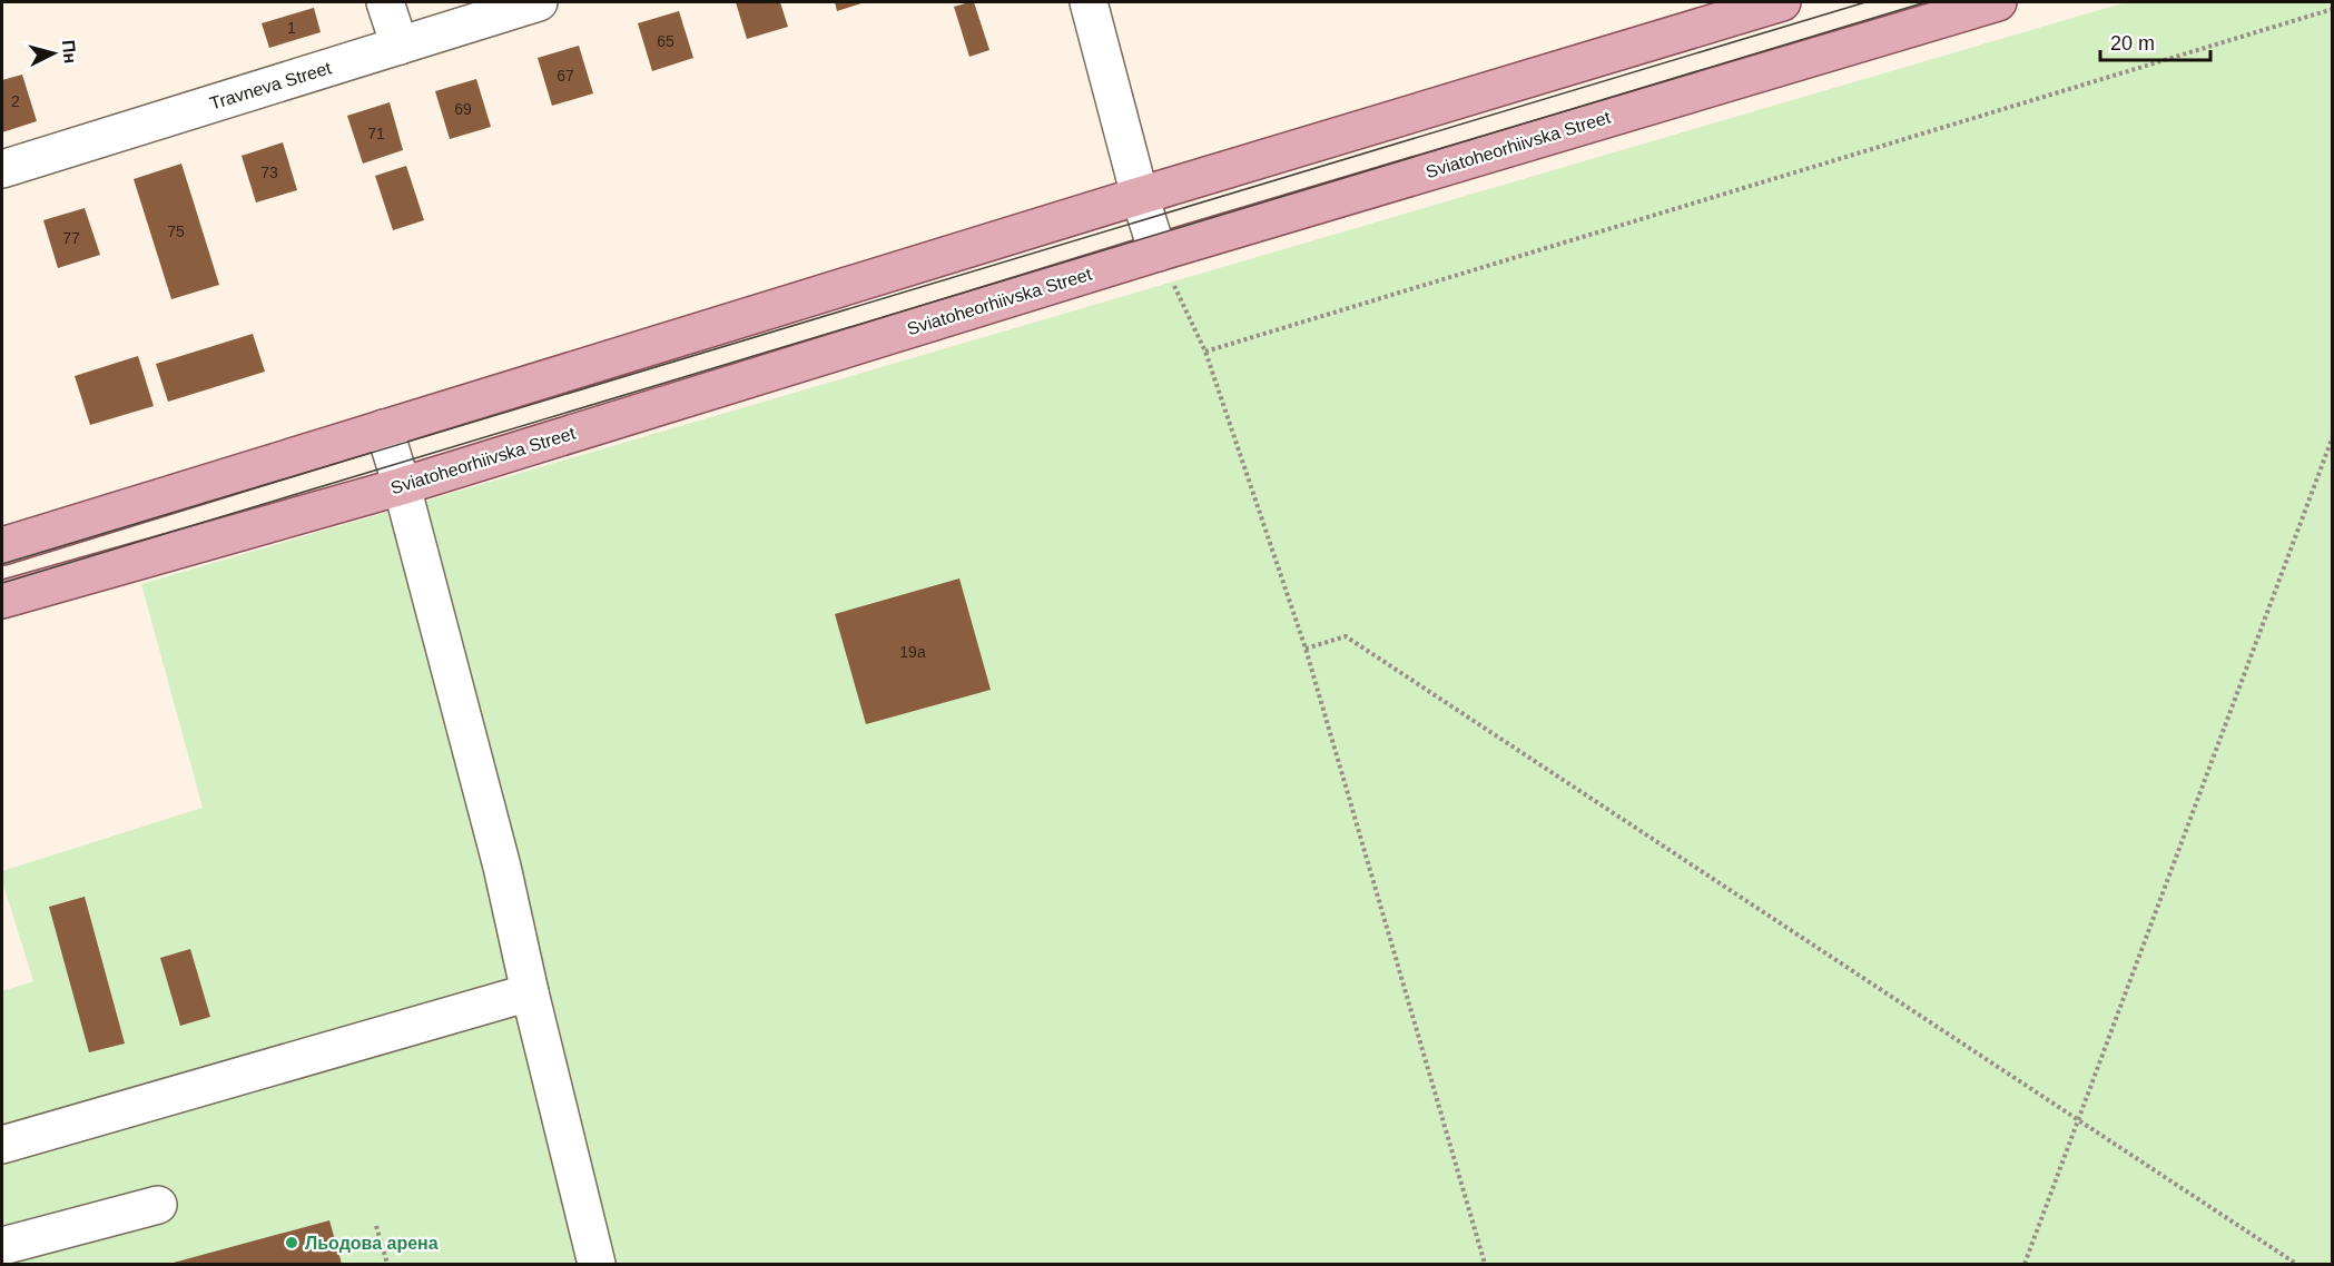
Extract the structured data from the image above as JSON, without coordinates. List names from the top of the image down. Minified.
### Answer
{"streets":{"main road":["Sviatoheorhiivska Street"],"street":["Travneva Street"]},"places":["Льодова арена"],"house_numbers":["1","65","67","2","69","71","73","75","77","19а"],"scale_bar":"20 m","north":"right"}
